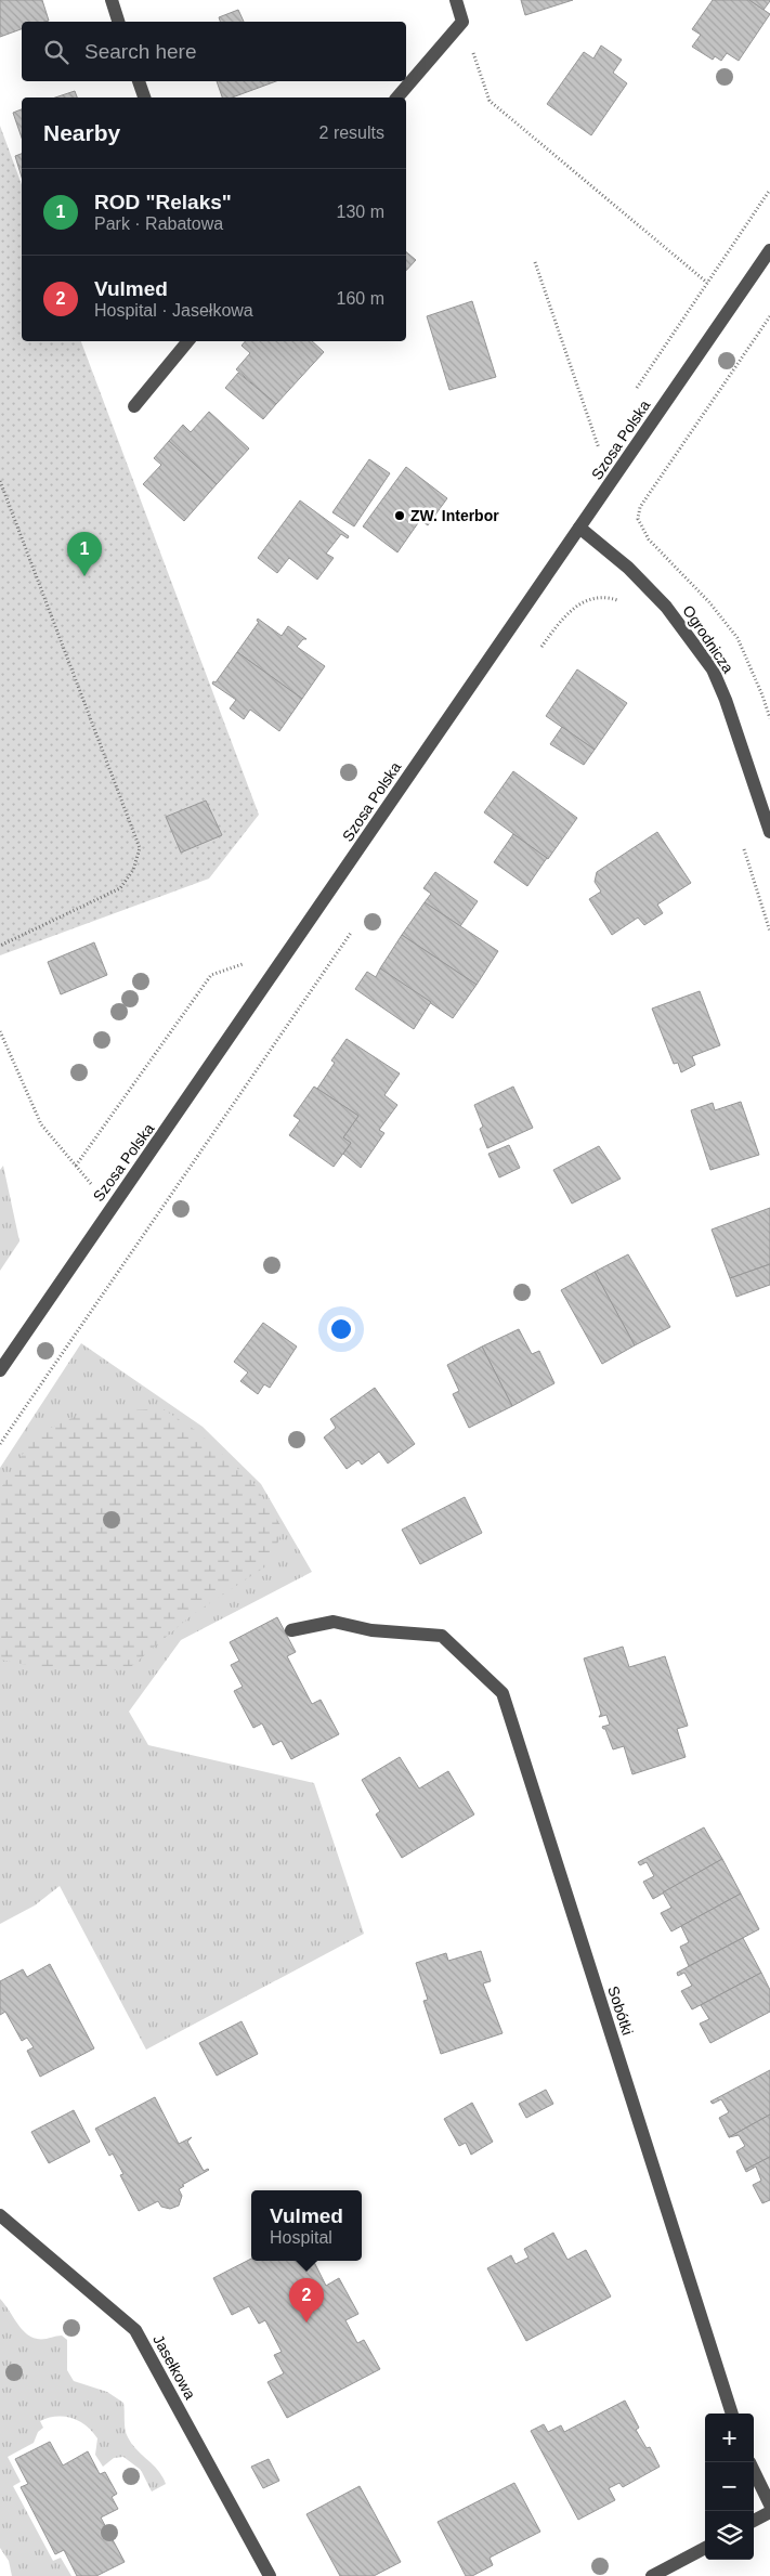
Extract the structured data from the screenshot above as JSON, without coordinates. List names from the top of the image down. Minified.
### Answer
{"streets":{"street":["Szosa Polska","Ogrodnicza","Sobótki","Jasełkowa"]},"crossings":[["Szosa Polska","Ogrodnicza"]],"places":["ZW. Interbor"],"page":{"search":"Search here","heading":["Nearby","2 results"],"list":[{"mark":"1","name":"ROD \"Relaks\"","note":"Park · Rabatowa","value":"130 m"},{"mark":"2","name":"Vulmed","note":"Hospital · Jasełkowa","value":"160 m"}],"pins":["1","2"],"popup":["Vulmed","Hospital"],"map_buttons":["+","−"]}}
